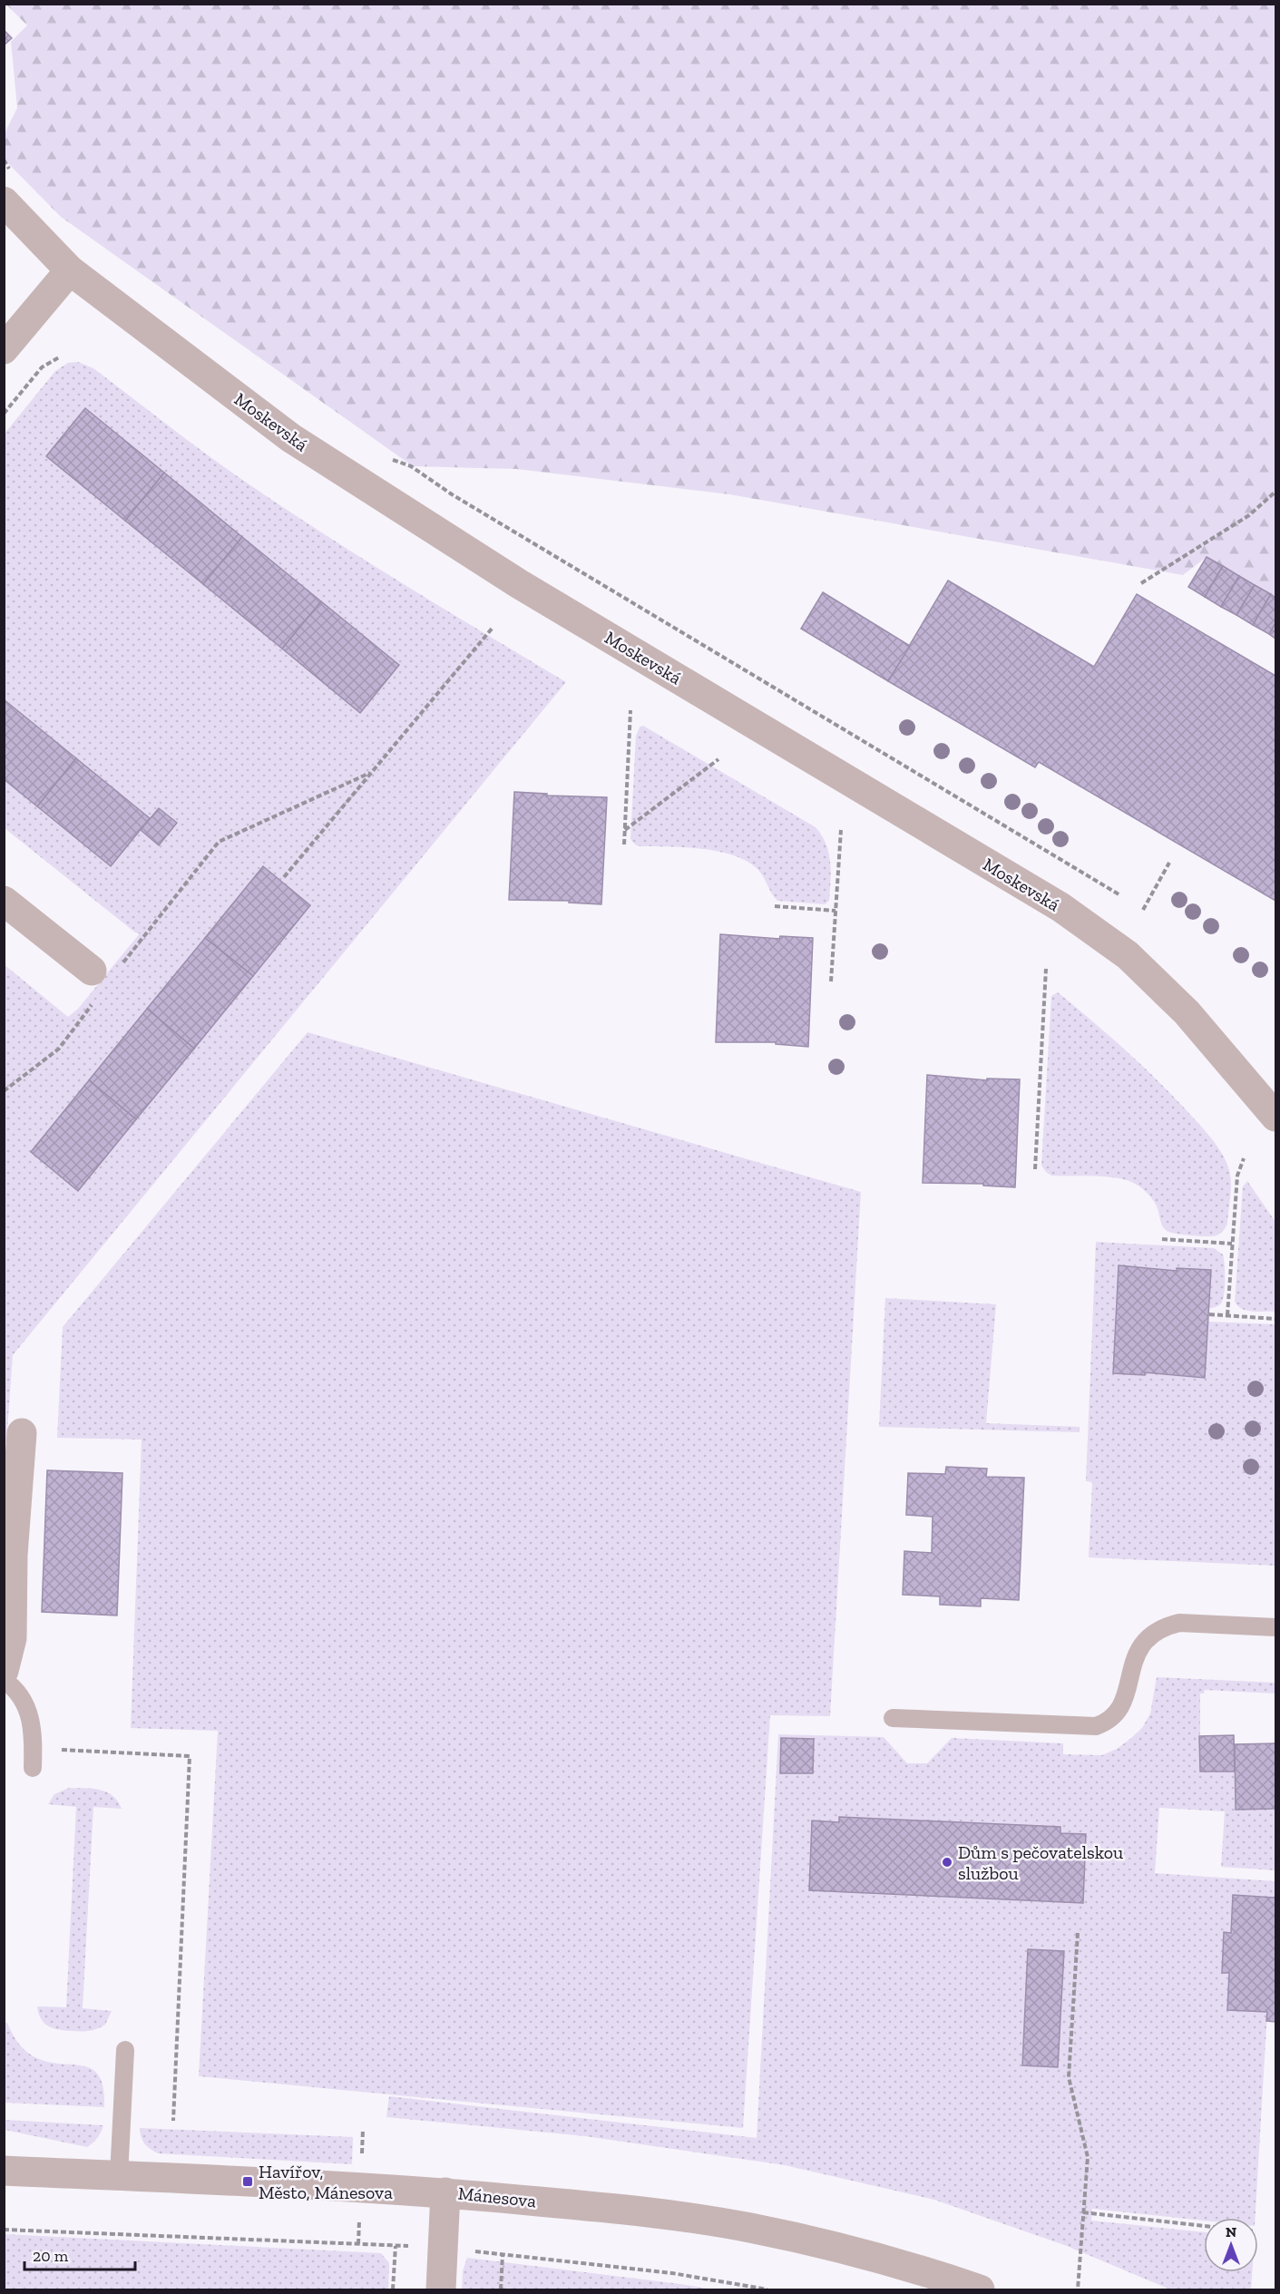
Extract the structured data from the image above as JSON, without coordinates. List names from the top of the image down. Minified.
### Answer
{"streets":{"street":["Moskevská","Mánesova"]},"places":{"other":["Dům s pečovatelskou službou"],"transit":["Havířov, Město, Mánesova"]},"scale_bar":"20 m","north":"top"}
